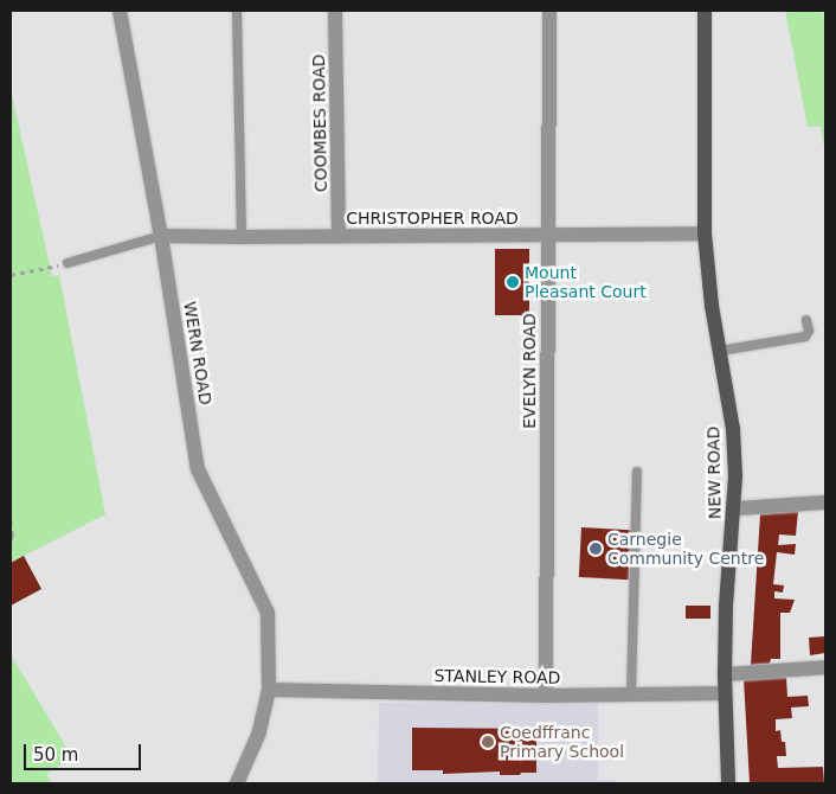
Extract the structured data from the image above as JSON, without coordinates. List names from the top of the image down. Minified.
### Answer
{"streets":{"main road":["NEW ROAD"],"street":["COOMBES ROAD","CHRISTOPHER ROAD","WERN ROAD","EVELYN ROAD","STANLEY ROAD"]},"crossings":[["COOMBES ROAD","CHRISTOPHER ROAD"],["CHRISTOPHER ROAD","WERN ROAD"],["CHRISTOPHER ROAD","EVELYN ROAD"],["CHRISTOPHER ROAD","NEW ROAD"],["WERN ROAD","STANLEY ROAD"],["EVELYN ROAD","STANLEY ROAD"],["NEW ROAD","STANLEY ROAD"]],"places":["Mount Pleasant Court","Carnegie Community Centre","Coedffranc Primary School"],"scale_bar":"50 m"}
